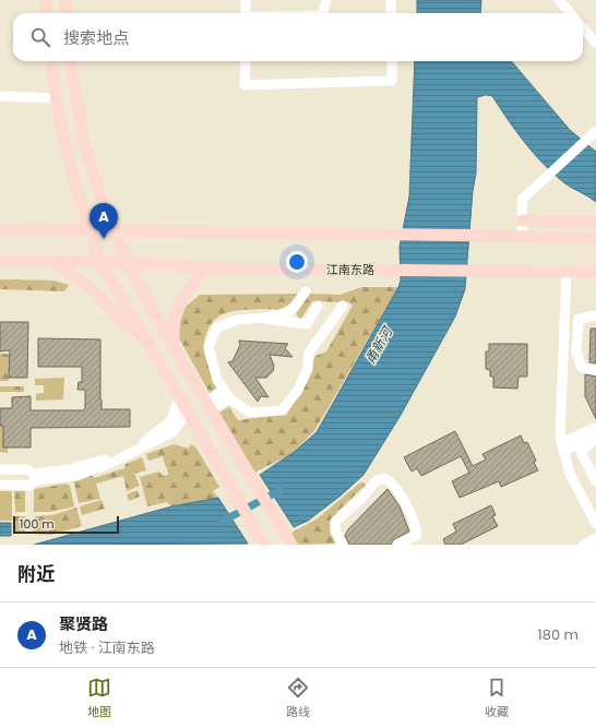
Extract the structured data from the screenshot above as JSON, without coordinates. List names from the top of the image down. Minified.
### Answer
{"streets":{"main road":["江南东路"]},"water":["甬新河"],"scale_bar":"100 m","page":{"search":"搜索地点","pins":"A","scale":"100 m","heading":"附近","list":[{"mark":"A","name":"聚贤路","note":"地铁 · 江南东路","value":"180 m"}],"nav":["地图","路线","收藏"]}}
